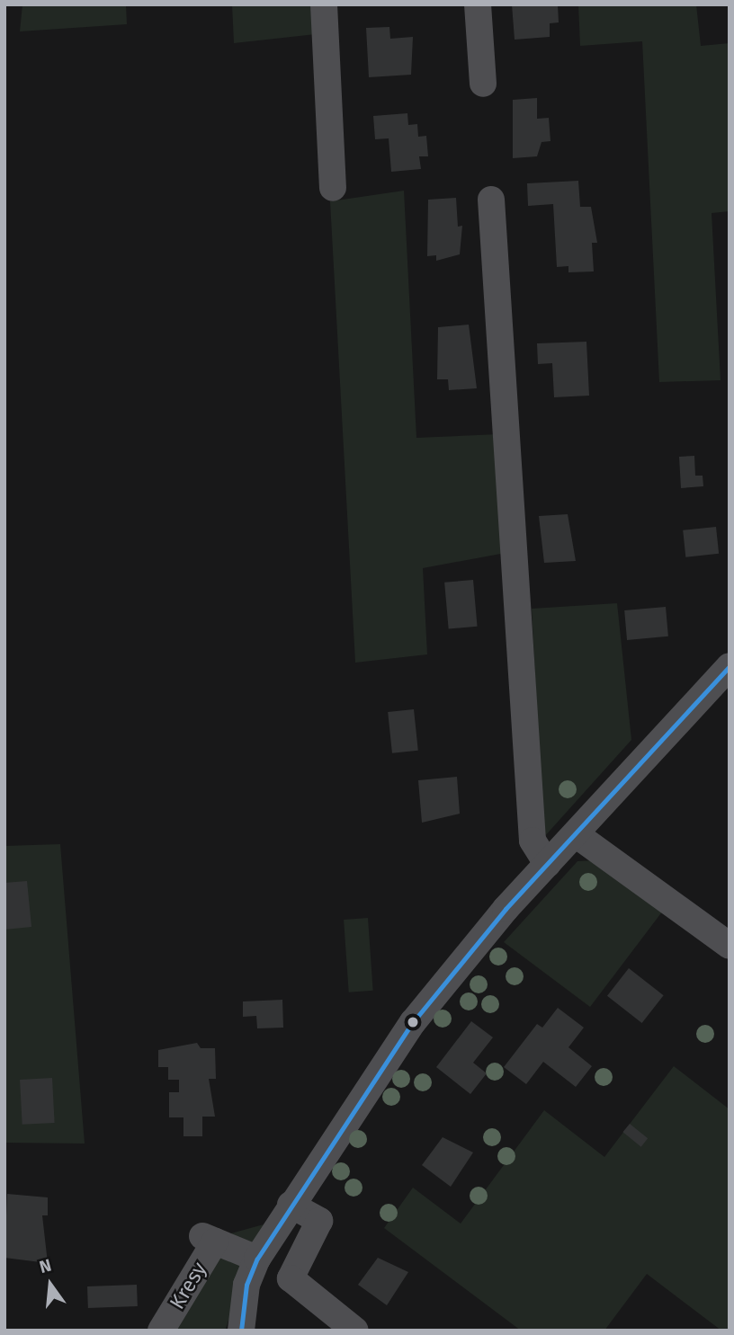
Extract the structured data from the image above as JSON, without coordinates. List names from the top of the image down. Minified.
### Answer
{"streets":{"street":["Kresy"]},"north":"top"}
